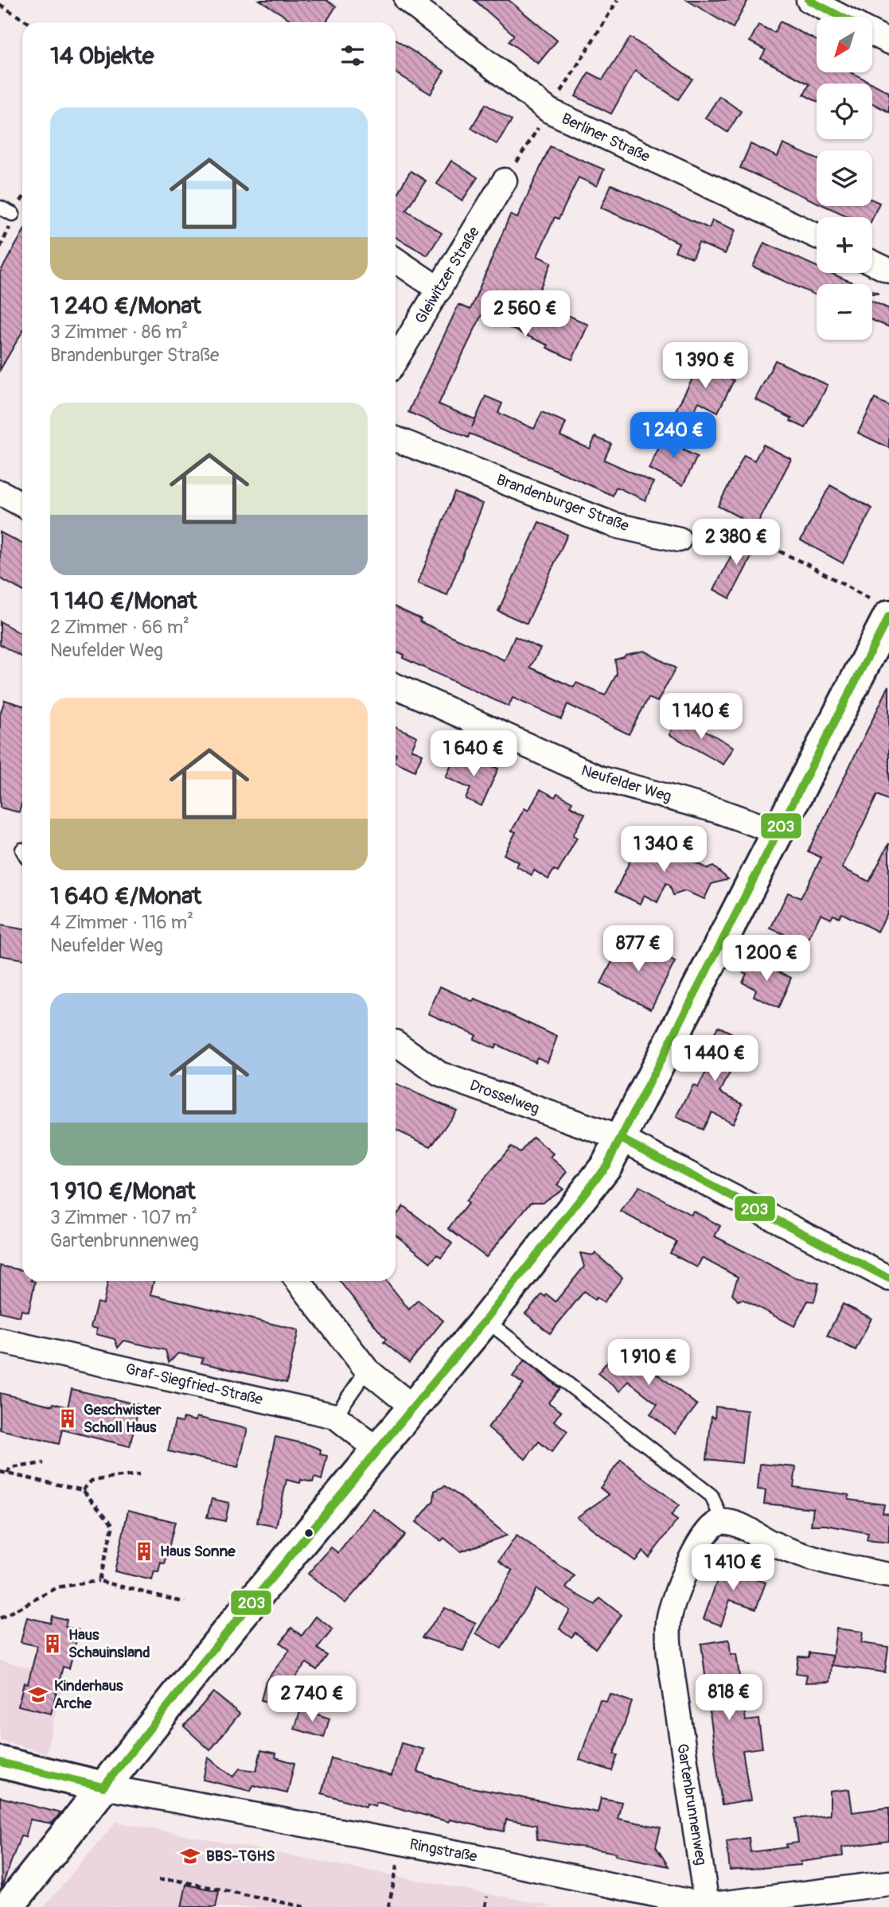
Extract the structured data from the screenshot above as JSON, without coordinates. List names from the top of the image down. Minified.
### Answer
{"streets":{"street":["Berliner Straße","Gleiwitzer Straße","Brandenburger Straße","Neufelder Weg","Drosselweg","Graf-Siegfried-Straße","Gartenbrunnenweg","Ringstraße"]},"crossings":[["Gartenbrunnenweg","Ringstraße"]],"places":{"building":["Geschwister Scholl Haus","Haus Sonne","Haus Schauinsland"],"school or university":["Kinderhaus Arche","BBS-TGHS"]},"lines":["transit line 203"],"north":"bottom left","page":{"map_buttons":["+","−"],"heading":"14 Objekte","list":[{"name":"1 240 €/Monat","note":"3 Zimmer · 86 m² · Brandenburger Straße"},{"name":"1 140 €/Monat","note":"2 Zimmer · 66 m² · Neufelder Weg"},{"name":"1 640 €/Monat","note":"4 Zimmer · 116 m² · Neufelder Weg"},{"name":"1 910 €/Monat","note":"3 Zimmer · 107 m² · Gartenbrunnenweg"}],"price":["2 560 €","1 390 €","1 240 €","2 380 €","1 140 €","1 640 €","1 340 €","877 €","1 200 €","1 440 €","1 910 €","1 410 €","818 €","2 740 €"]}}
